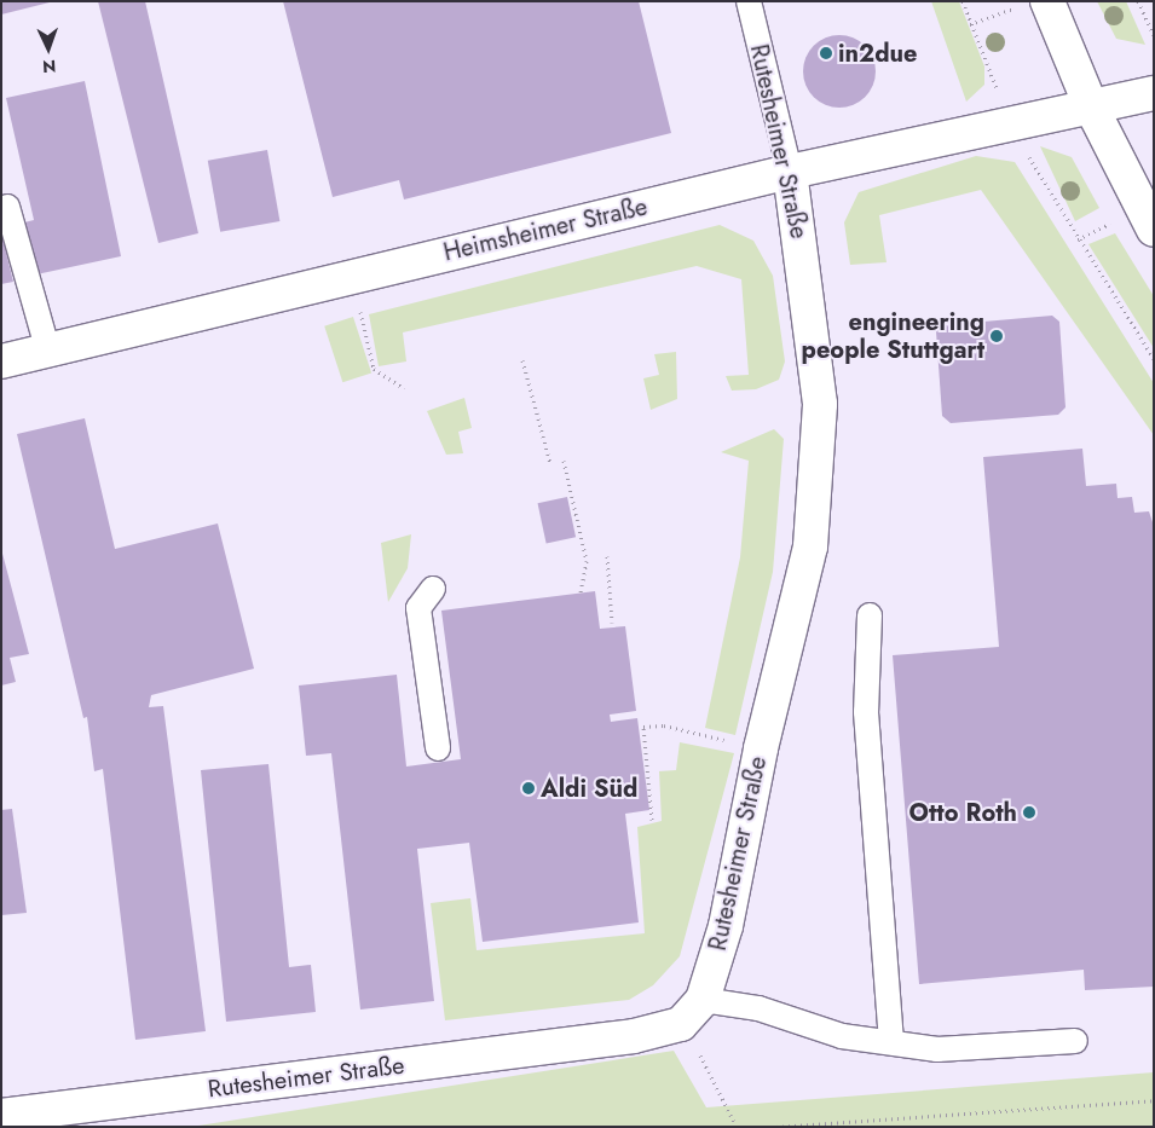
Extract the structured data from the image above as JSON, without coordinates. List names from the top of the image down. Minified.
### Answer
{"streets":{"street":["Rutesheimer Straße","Heimsheimer Straße"]},"crossings":[["Rutesheimer Straße","Heimsheimer Straße"]],"places":["in2due","engineering people Stuttgart","Aldi Süd","Otto Roth"],"north":"bottom"}
